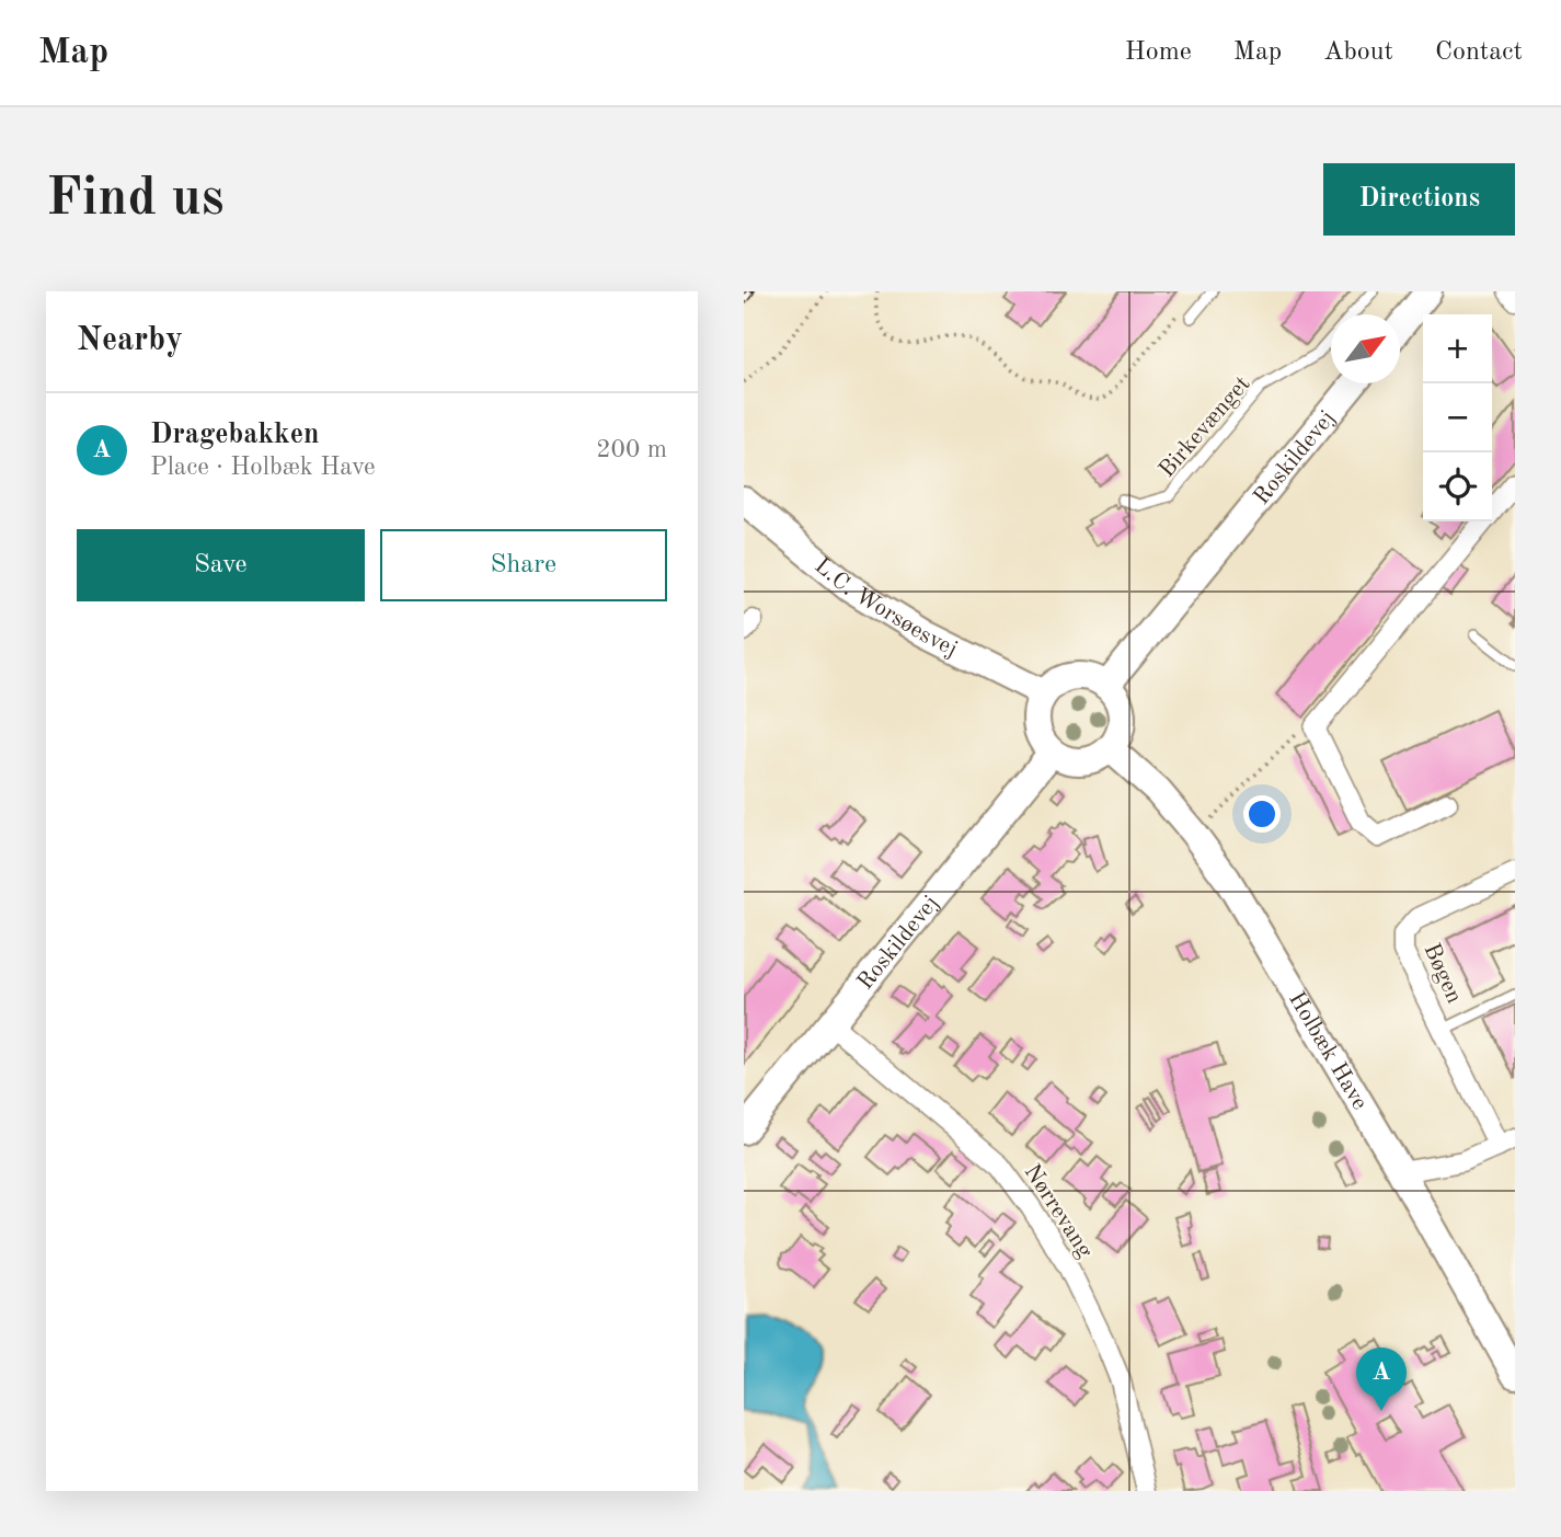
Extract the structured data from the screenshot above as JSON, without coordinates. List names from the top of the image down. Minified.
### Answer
{"streets":{"street":["Roskildevej","L.C. Worsøesvej","Bøgen","Holbæk Have","Nørrevang"],"lane":["Birkevænget"]},"crossings":[["Roskildevej","L.C. Worsøesvej"],["Roskildevej","Holbæk Have"],["Roskildevej","Nørrevang"],["L.C. Worsøesvej","Holbæk Have"],["Bøgen","Holbæk Have"]],"north":"top right","page":{"header":"Map","nav":["Home","Map","About","Contact"],"buttons":["Directions",["Save","Share"]],"title":"Find us","heading":"Nearby","map_buttons":["+","−"],"list":[{"mark":"A","name":"Dragebakken","note":"Place · Holbæk Have","value":"200 m"}],"pins":"A"}}
